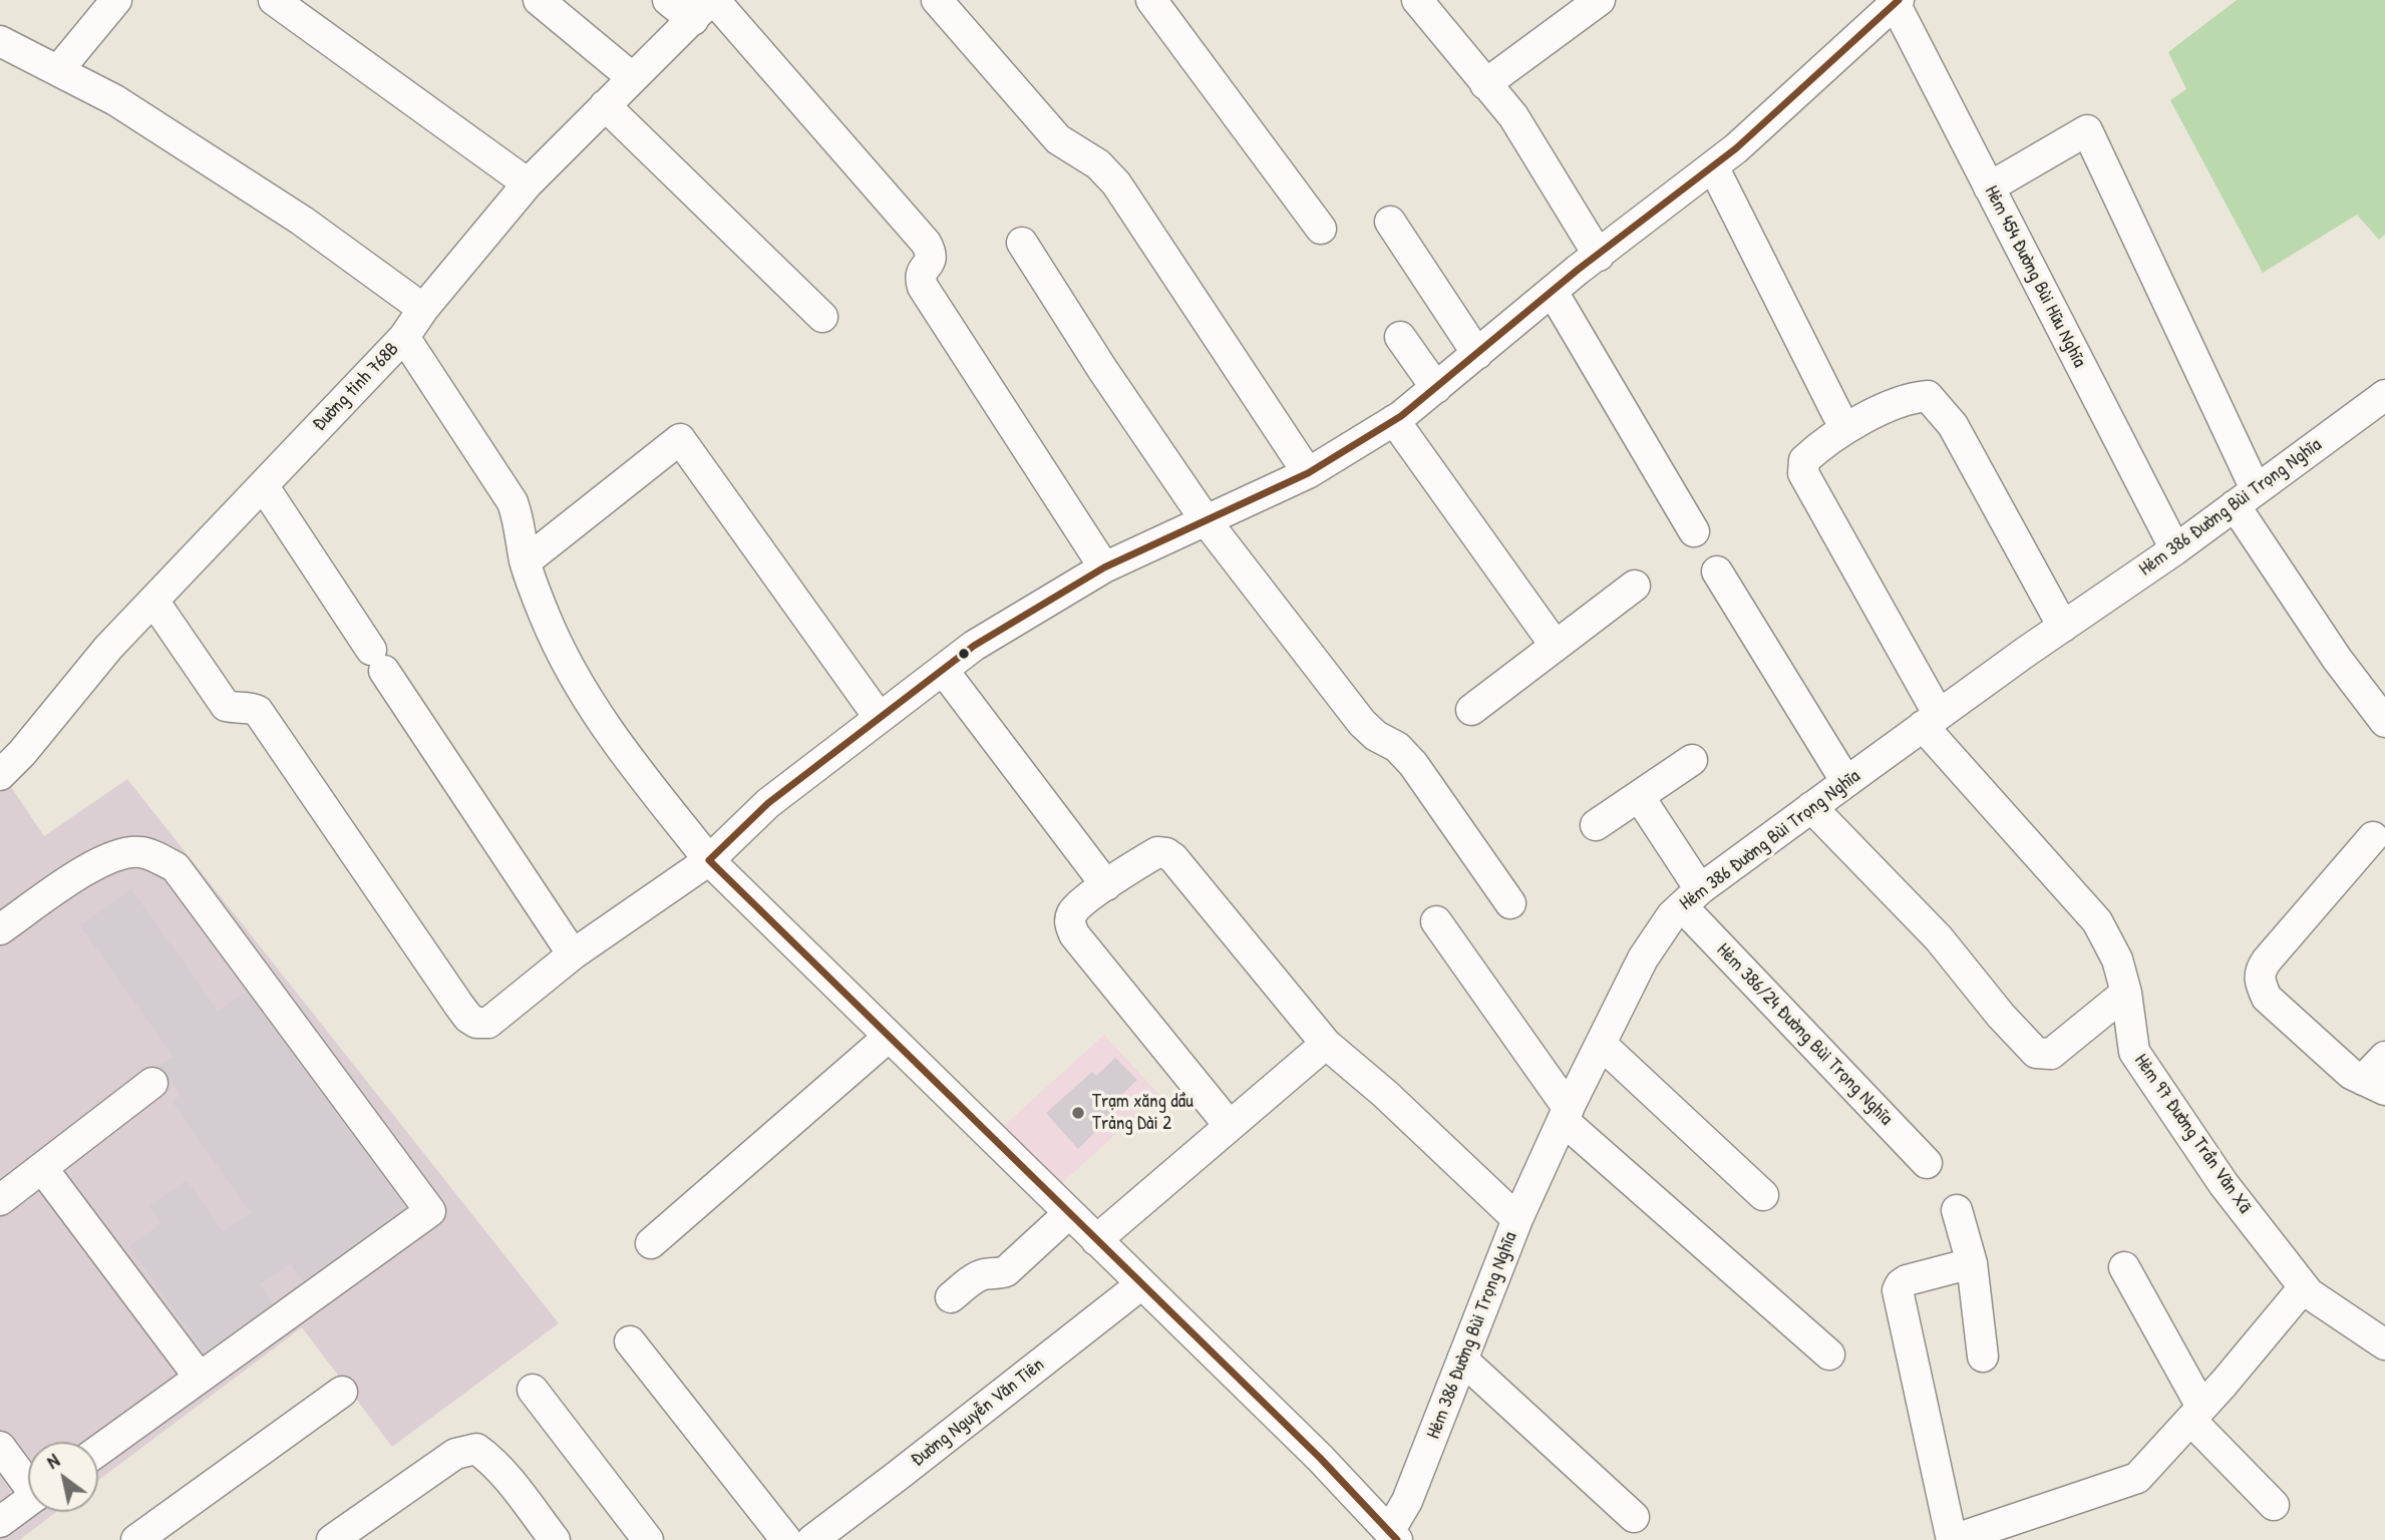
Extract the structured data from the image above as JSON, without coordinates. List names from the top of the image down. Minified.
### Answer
{"streets":{"street":["Hẻm 454 Đường Bùi Hữu Nghĩa","Đường tỉnh 768B","Hẻm 386 Đường Bùi Trọng Nghĩa","Hẻm 386/24 Đường Bùi Trọng Nghĩa","Hẻm 97 Đường Trần Văn Xã","Đường Nguyễn Văn Tiên"]},"crossings":[["Hẻm 454 Đường Bùi Hữu Nghĩa","Hẻm 386 Đường Bùi Trọng Nghĩa"],["Hẻm 386 Đường Bùi Trọng Nghĩa","Hẻm 386/24 Đường Bùi Trọng Nghĩa"],["Hẻm 386 Đường Bùi Trọng Nghĩa","Hẻm 97 Đường Trần Văn Xã"]],"places":["Trạm xăng dầu Trảng Dài 2"],"north":"top left"}
